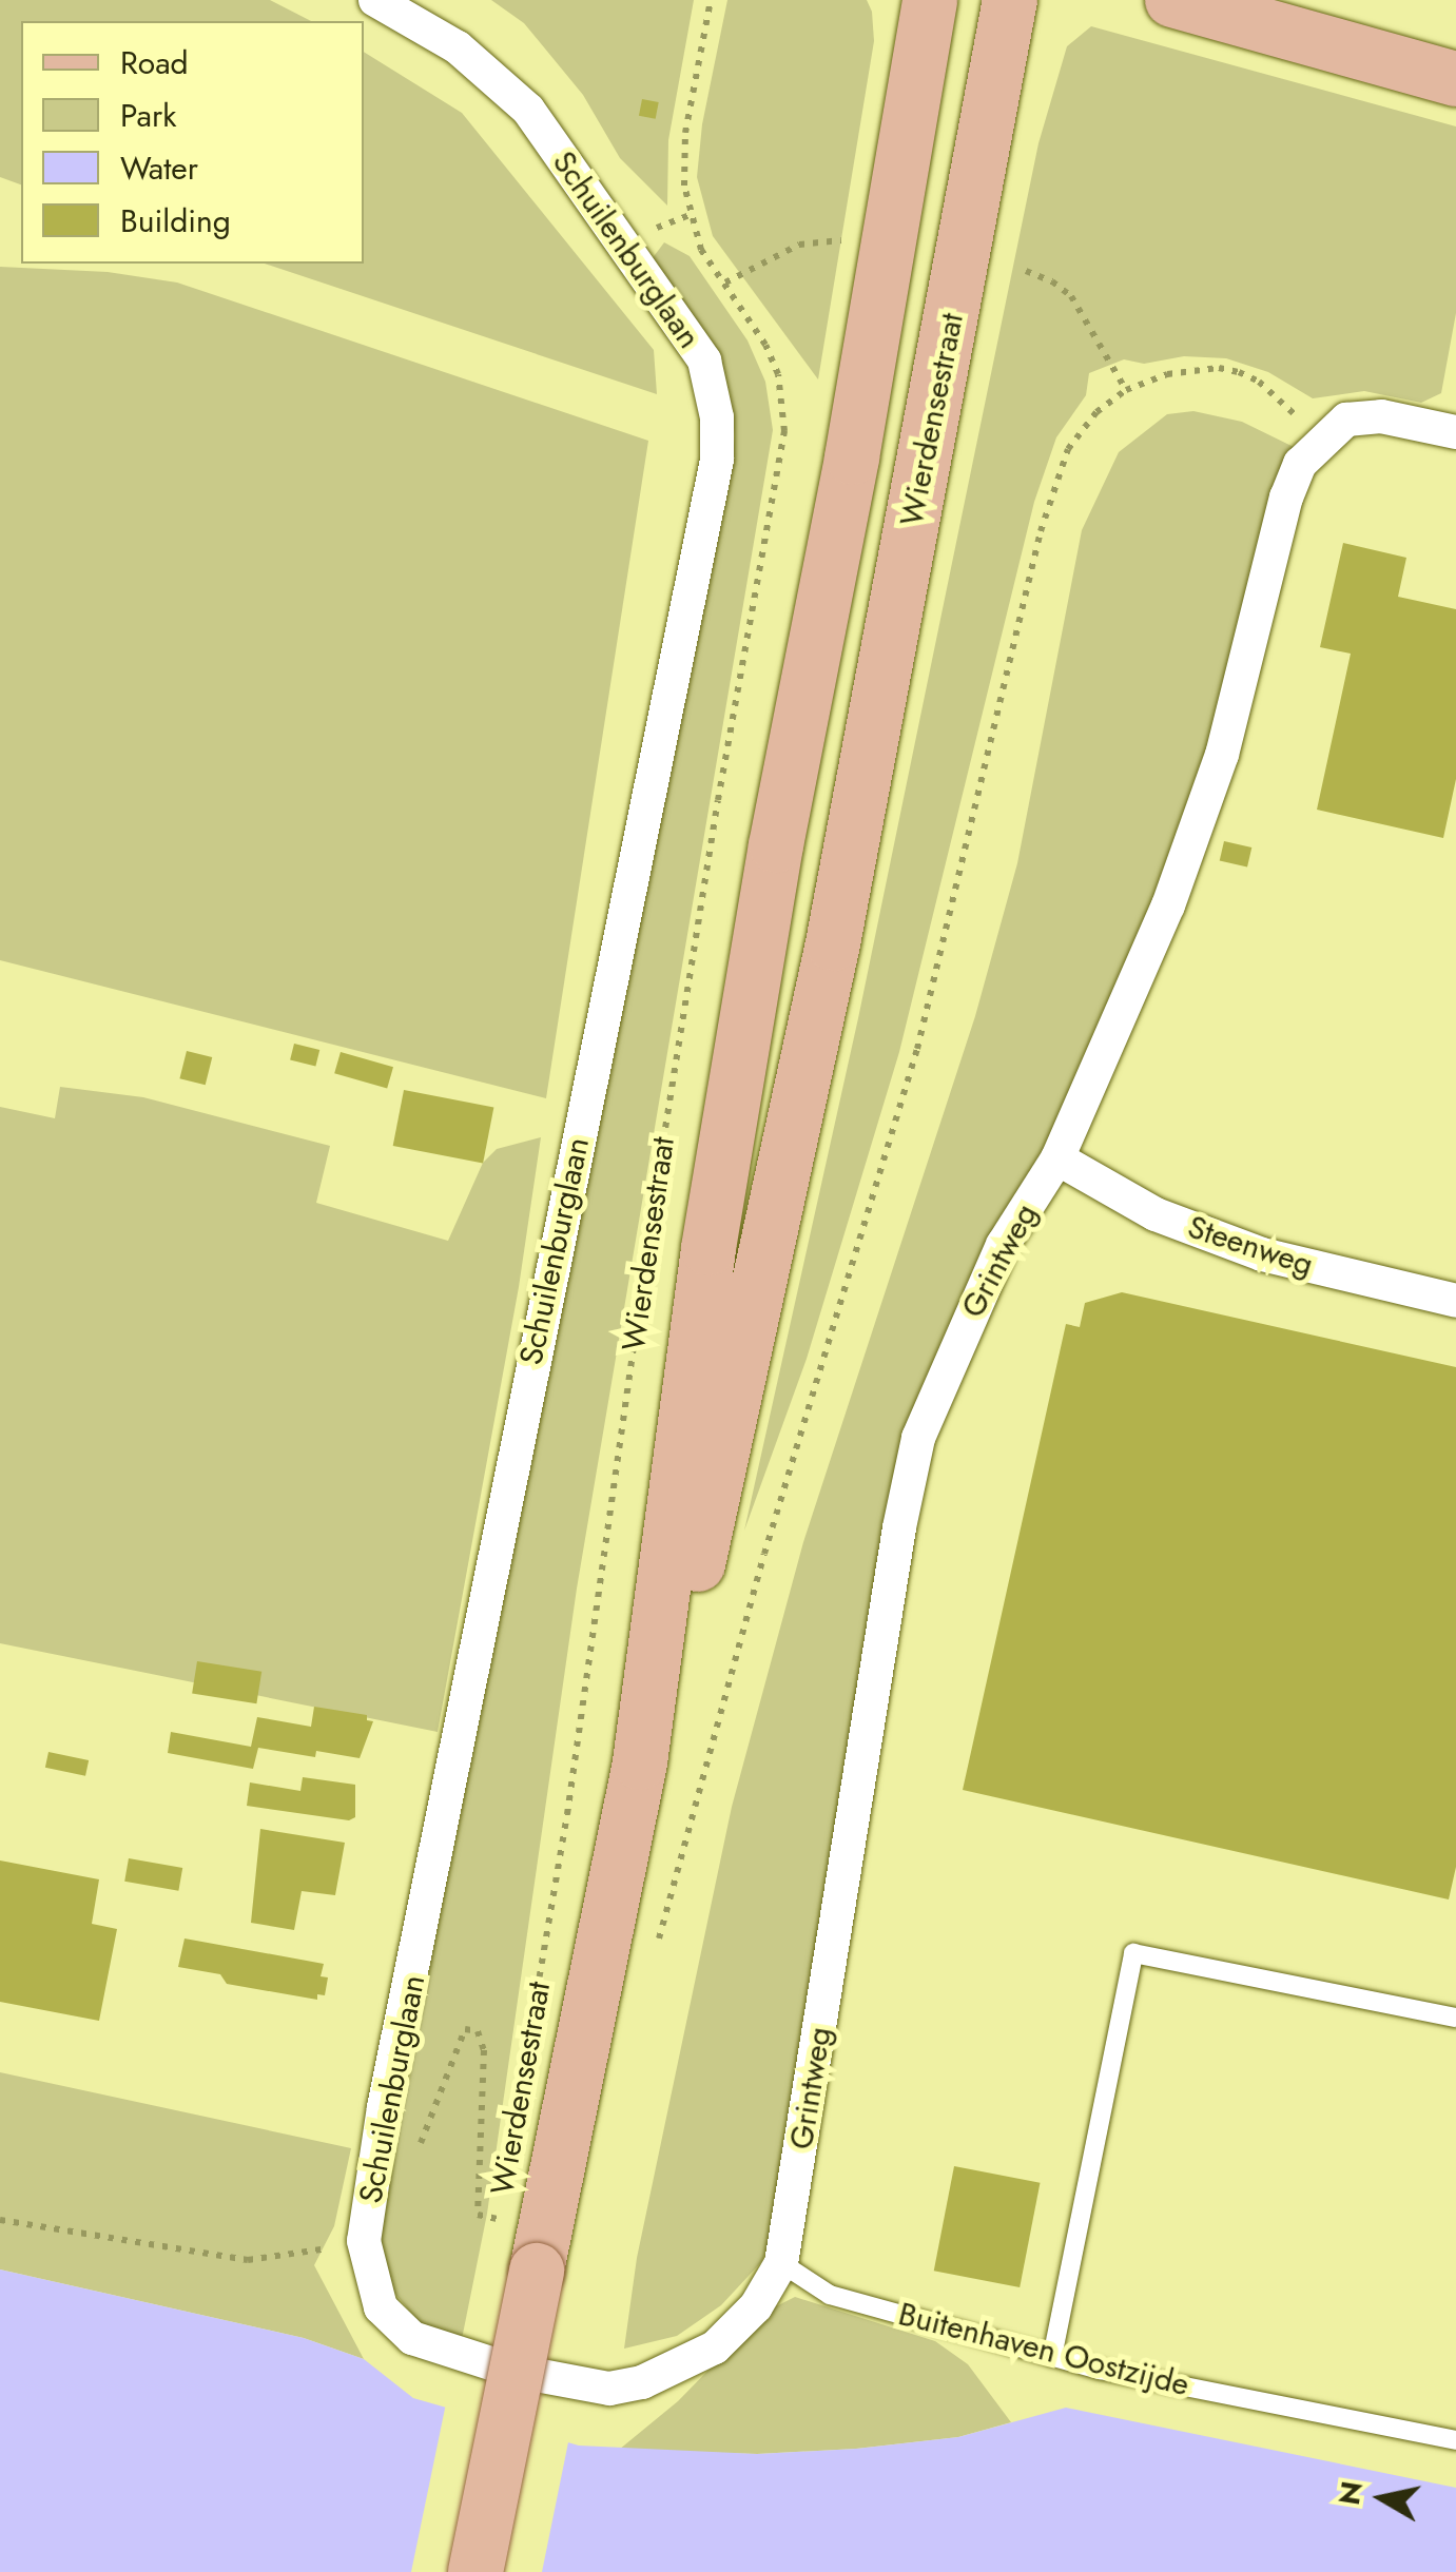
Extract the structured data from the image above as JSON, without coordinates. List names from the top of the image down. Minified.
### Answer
{"streets":{"main road":["Wierdensestraat"],"street":["Schuilenburglaan","Steenweg","Grintweg"],"lane":["Buitenhaven Oostzijde"]},"crossings":[["Schuilenburglaan","Grintweg"],["Schuilenburglaan","Buitenhaven Oostzijde"],["Steenweg","Grintweg"],["Grintweg","Buitenhaven Oostzijde"]],"legend":["Road","Park","Water","Building"],"north":"left"}
